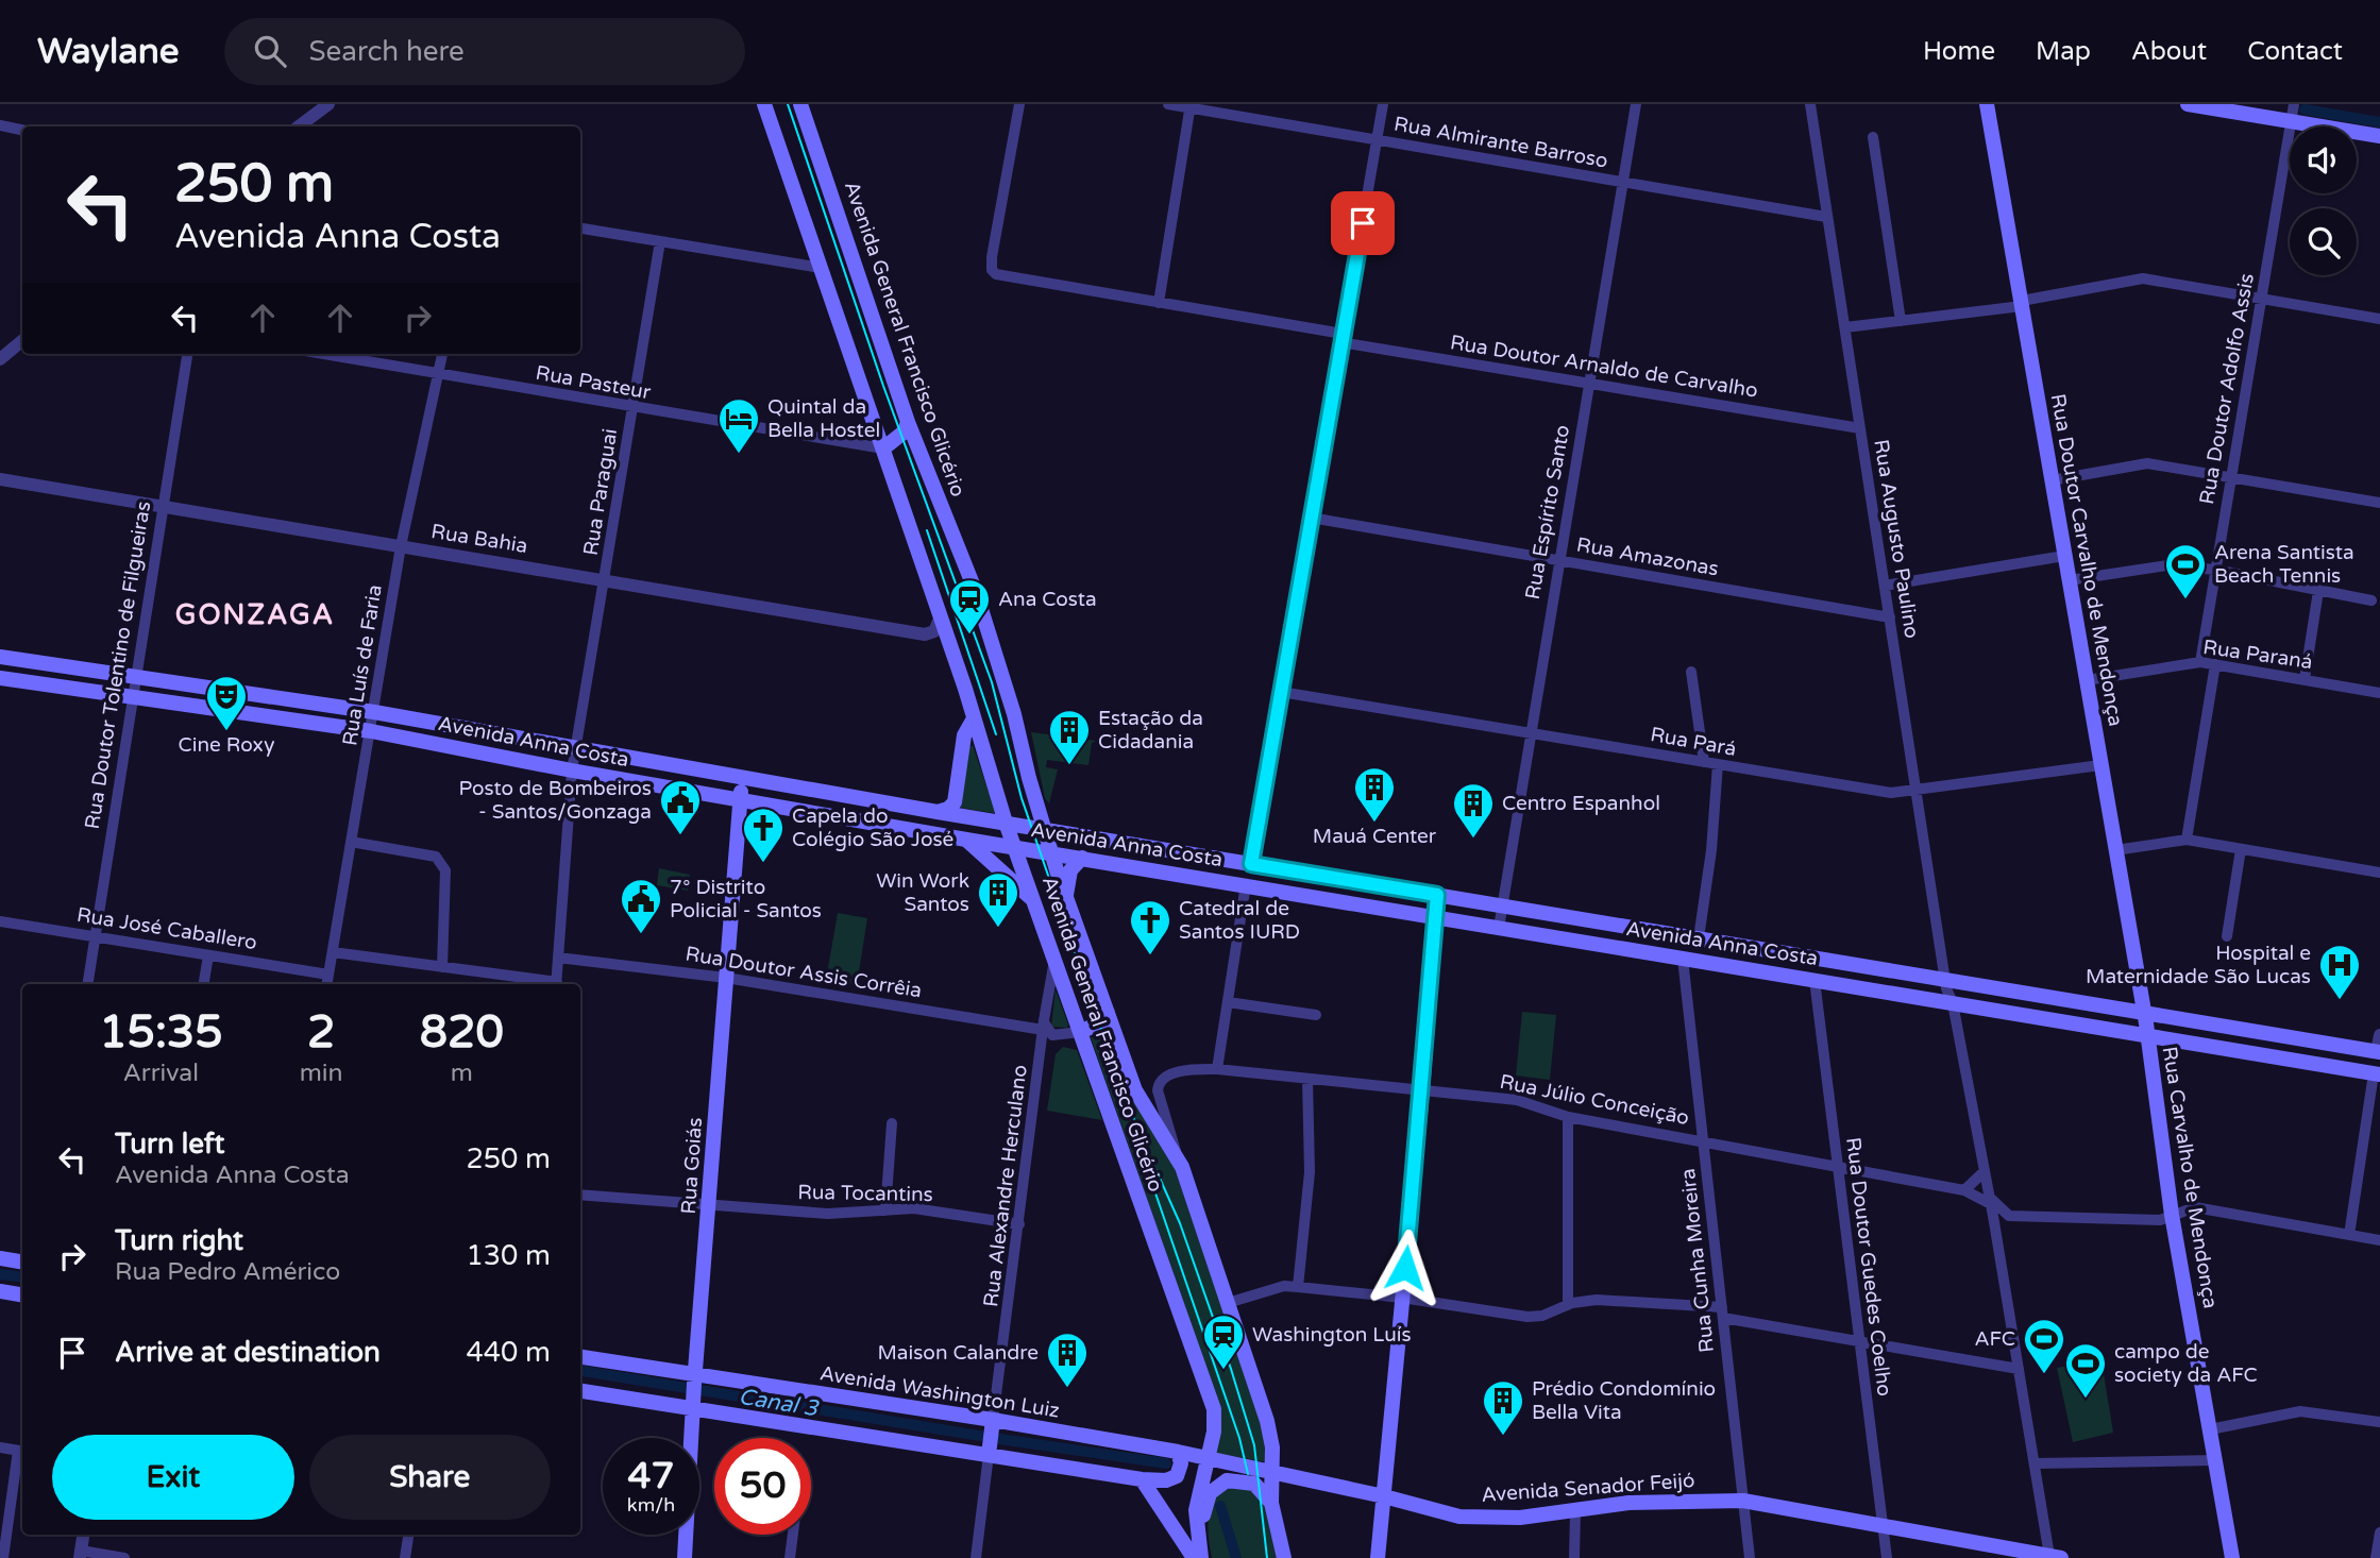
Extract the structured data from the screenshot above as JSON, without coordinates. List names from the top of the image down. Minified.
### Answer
{"streets":{"main road":["Avenida General Francisco Glicério","Rua Doutor Carvalho de Mendonça","Avenida Anna Costa","Rua Goiás","Rua Carvalho de Mendonça","Avenida Washington Luiz","Avenida Senador Feijó"],"street":["Rua Almirante Barroso","Rua Doutor Arnaldo de Carvalho","Rua Pasteur","Rua Doutor Adolfo Assis","Rua Paraguai","Rua Espírito Santo","Rua Bahia","Rua Augusto Paulino","Rua Amazonas","Rua Paraná","Rua Doutor Tolentino de Filgueiras","Rua Luís de Faria","Rua Pará","Rua José Caballero","Rua Doutor Assis Corrêia","Rua Júlio Conceição","Rua Alexandre Herculano","Rua Tocantins","Rua Cunha Moreira","Rua Doutor Guedes Coelho"]},"crossings":[["Rua Almirante Barroso","Rua Espírito Santo"],["Rua Almirante Barroso","Rua Augusto Paulino"],["Avenida General Francisco Glicério","Rua Pasteur"],["Avenida General Francisco Glicério","Rua Bahia"],["Avenida General Francisco Glicério","Avenida Anna Costa"],["Avenida General Francisco Glicério","Rua Doutor Assis Corrêia"],["Avenida General Francisco Glicério","Rua Júlio Conceição"],["Avenida General Francisco Glicério","Rua Alexandre Herculano"],["Avenida General Francisco Glicério","Avenida Washington Luiz"],["Rua Doutor Arnaldo de Carvalho","Rua Espírito Santo"],["Rua Doutor Arnaldo de Carvalho","Rua Augusto Paulino"],["Rua Pasteur","Rua Paraguai"],["Rua Pasteur","Rua Luís de Faria"],["Rua Doutor Adolfo Assis","Rua Paraná"],["Rua Paraguai","Rua Bahia"],["Rua Paraguai","Avenida Anna Costa"],["Rua Paraguai","Rua Doutor Assis Corrêia"],["Rua Espírito Santo","Rua Amazonas"],["Rua Espírito Santo","Avenida Anna Costa"],["Rua Espírito Santo","Rua Pará"],["Rua Bahia","Rua Doutor Tolentino de Filgueiras"],["Rua Bahia","Rua Luís de Faria"],["Rua Augusto Paulino","Rua Amazonas"],["Rua Augusto Paulino","Avenida Anna Costa"],["Rua Augusto Paulino","Rua Pará"],["Rua Augusto Paulino","Rua Júlio Conceição"],["Rua Augusto Paulino","Avenida Senador Feijó"],["Rua Doutor Carvalho de Mendonça","Rua Paraná"],["Rua Doutor Carvalho de Mendonça","Avenida Anna Costa"],["Rua Doutor Carvalho de Mendonça","Rua Pará"],["Rua Doutor Carvalho de Mendonça","Rua Carvalho de Mendonça"],["Rua Doutor Tolentino de Filgueiras","Avenida Anna Costa"],["Rua Doutor Tolentino de Filgueiras","Rua José Caballero"],["Rua Luís de Faria","Avenida Anna Costa"],["Rua Luís de Faria","Rua José Caballero"],["Avenida Anna Costa","Rua Goiás"],["Avenida Anna Costa","Rua Carvalho de Mendonça"],["Avenida Anna Costa","Rua Cunha Moreira"],["Avenida Anna Costa","Rua Doutor Guedes Coelho"],["Rua Doutor Assis Corrêia","Rua Goiás"],["Rua Doutor Assis Corrêia","Rua Alexandre Herculano"],["Rua Júlio Conceição","Rua Cunha Moreira"],["Rua Júlio Conceição","Rua Doutor Guedes Coelho"],["Rua Goiás","Rua Tocantins"],["Rua Goiás","Avenida Washington Luiz"],["Rua Alexandre Herculano","Rua Tocantins"],["Rua Alexandre Herculano","Avenida Washington Luiz"],["Rua Cunha Moreira","Avenida Senador Feijó"],["Rua Doutor Guedes Coelho","Avenida Senador Feijó"],["Avenida Washington Luiz","Avenida Senador Feijó"]],"districts":["GONZAGA"],"water":["Canal 3"],"places":{"hotel":["Quintal da Bella Hostel"],"sports":["Arena Santista Beach Tennis","AFC","campo de society da AFC"],"station":["Ana Costa","Washington Luís"],"theatre":["Cine Roxy"],"building":["Estação da Cidadania","Mauá Center","Centro Espanhol","Win Work Santos","Maison Calandre","Prédio Condomínio Bella Vita"],"public building":["Posto de Bombeiros - Santos/Gonzaga","7° Distrito Policial - Santos"],"church":["Capela do Colégio São José","Catedral de Santos IURD"],"hospital":["Hospital e Maternidade São Lucas"]},"page":{"header":"Waylane","search":"Search here","nav":["Home","Map","About","Contact"],"turn":["250 m","Avenida Anna Costa"],"eta":["15:35","Arrival","2","min","820","m"],"list":[{"name":"Turn left","note":"Avenida Anna Costa","value":"250 m"},{"name":"Turn right","note":"Rua Pedro Américo","value":"130 m"},{"name":"Arrive at destination","value":"440 m"}],"buttons":["Exit","Share"],"speed":"47 km/h","limit":"50"}}
